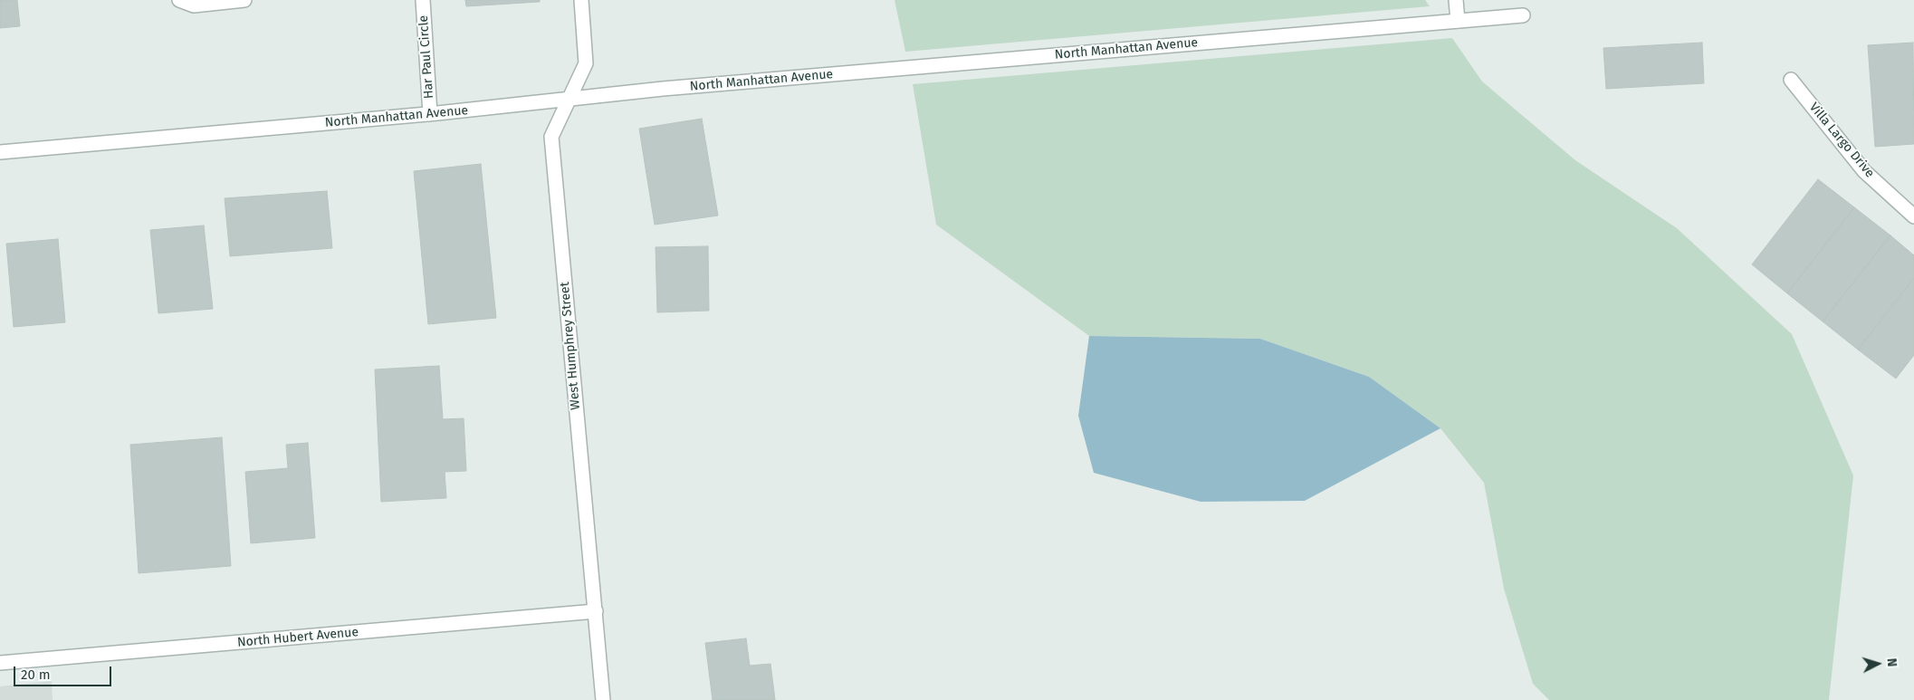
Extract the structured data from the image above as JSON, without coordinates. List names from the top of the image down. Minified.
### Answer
{"streets":{"street":["North Manhattan Avenue","Har Paul Circle","Villa Largo Drive","West Humphrey Street","North Hubert Avenue"]},"crossings":[["North Manhattan Avenue","Har Paul Circle"],["North Manhattan Avenue","West Humphrey Street"],["West Humphrey Street","North Hubert Avenue"]],"scale_bar":"20 m","north":"right"}
